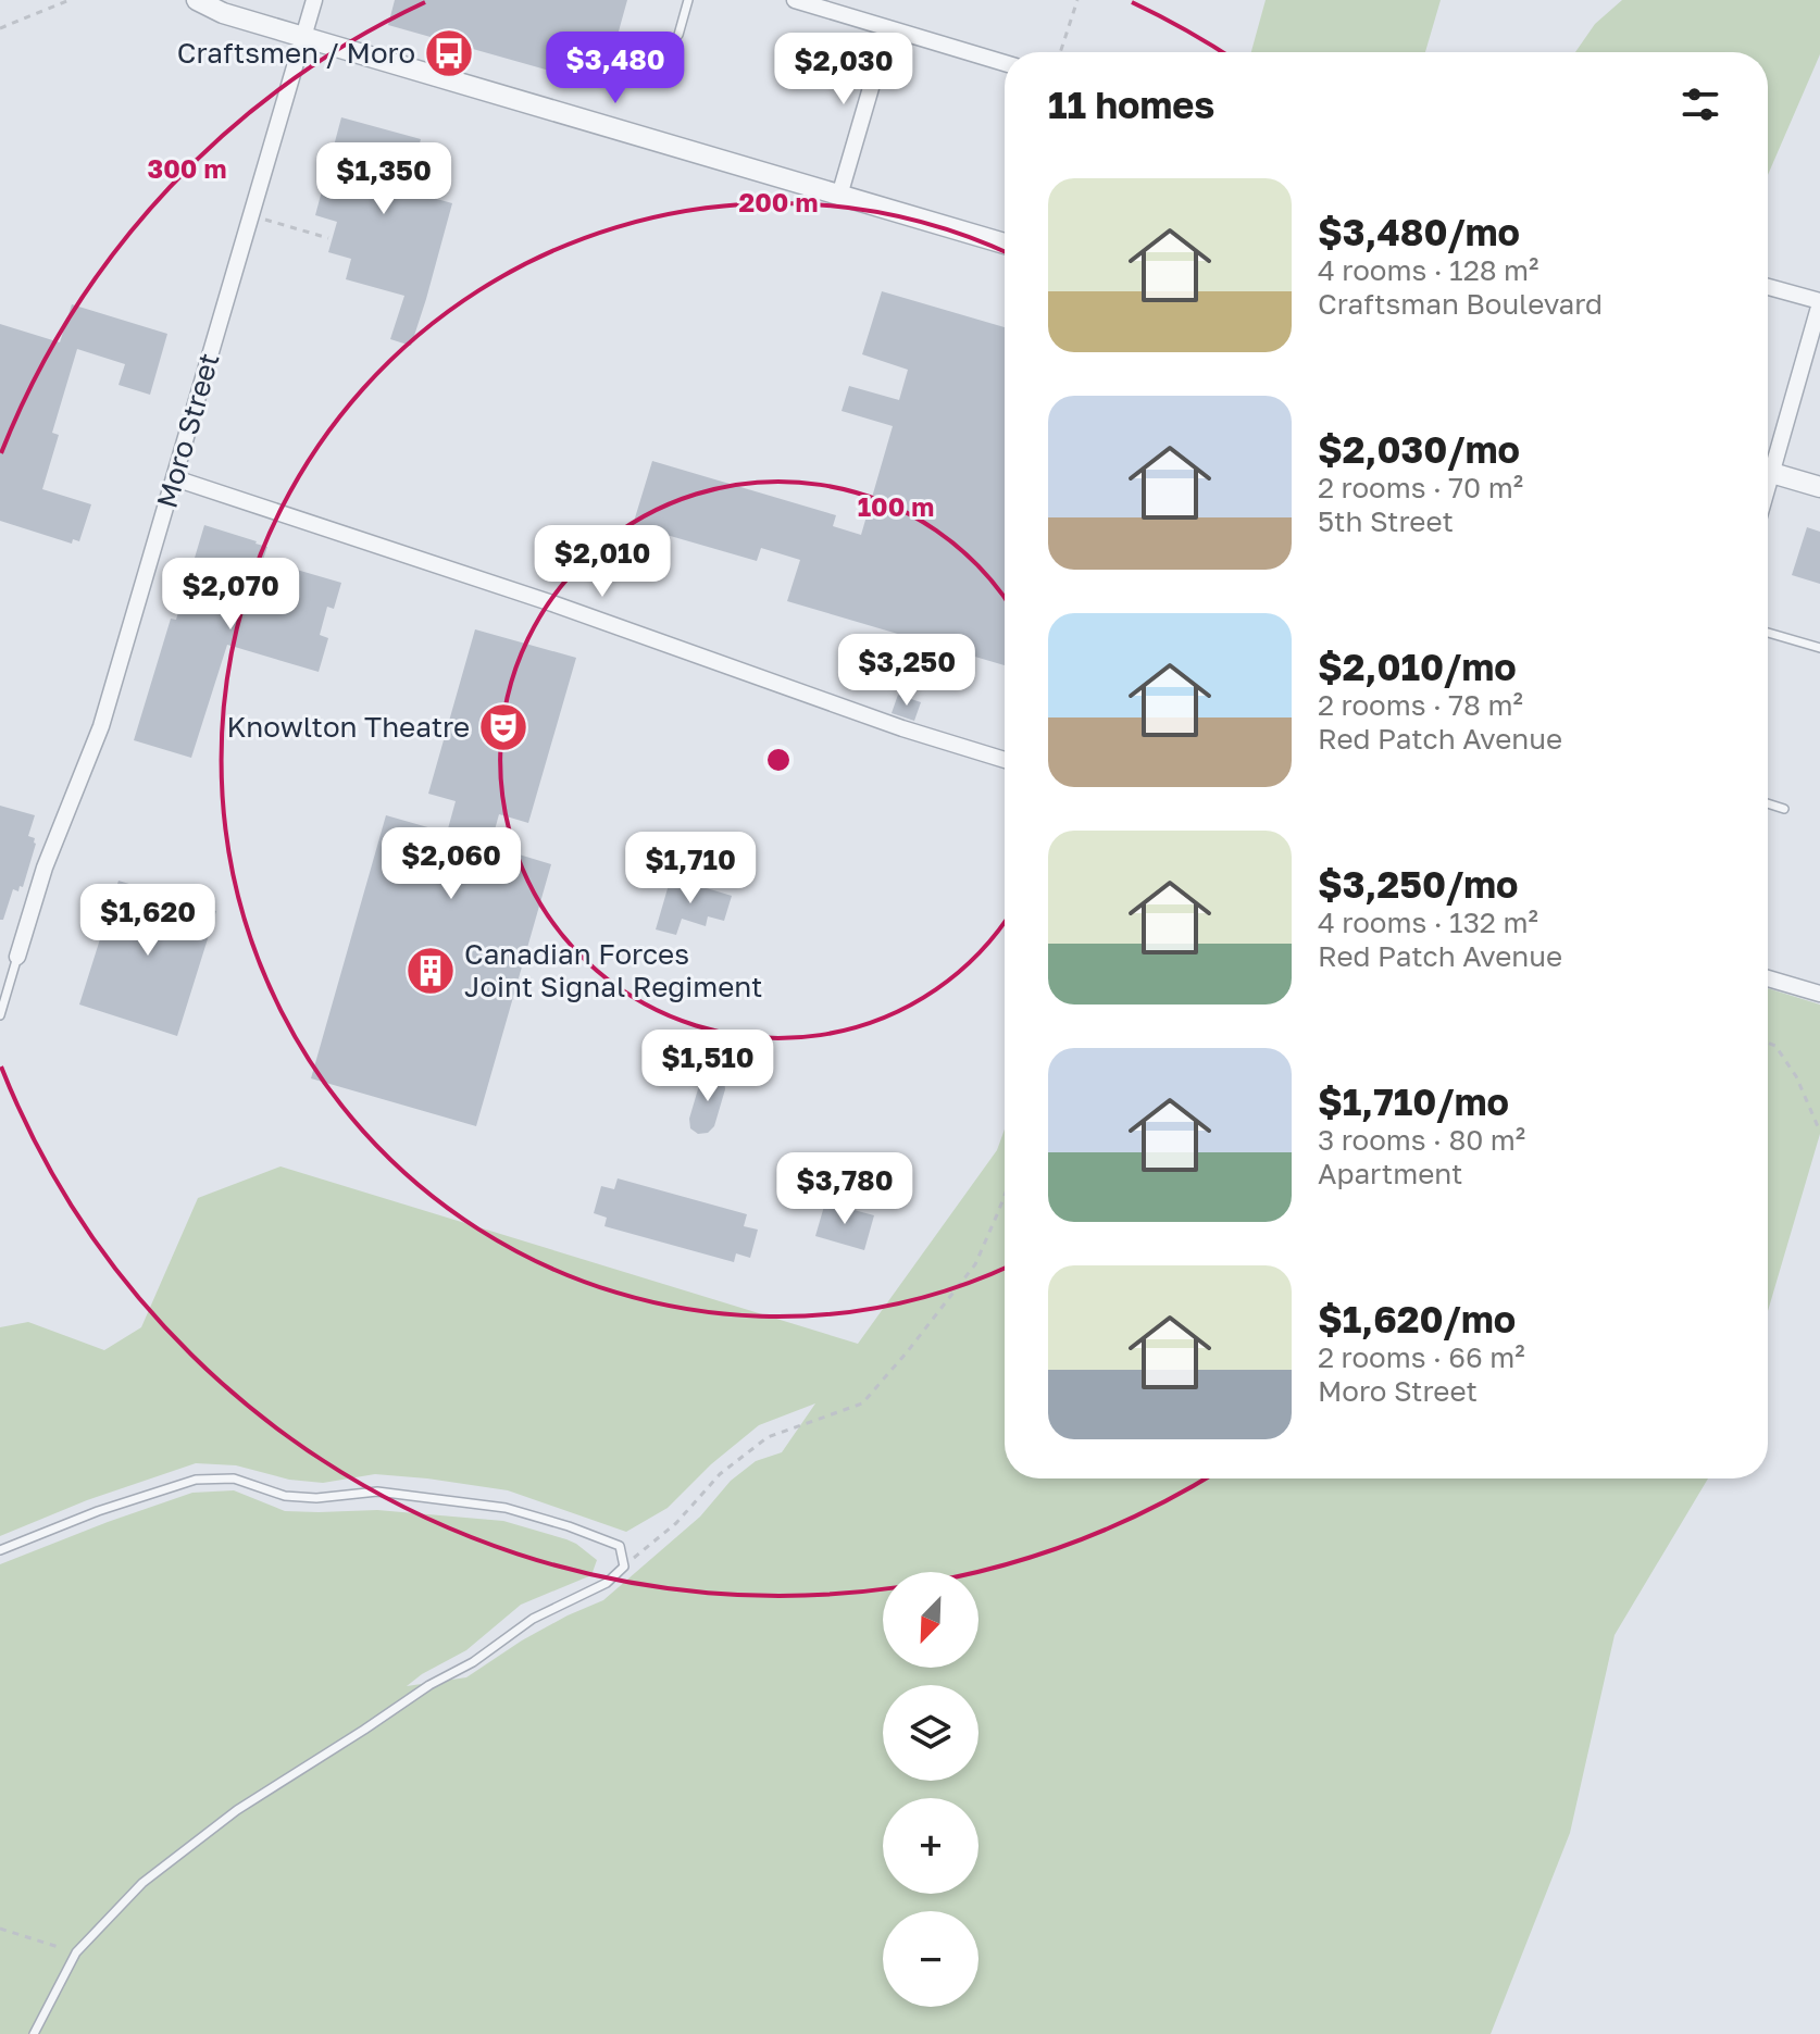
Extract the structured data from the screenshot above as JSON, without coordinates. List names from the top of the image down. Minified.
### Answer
{"streets":{"street":["Moro Street"]},"places":{"bus stop":["Craftsmen / Moro"],"theatre":["Knowlton Theatre"],"building":["Canadian Forces Joint Signal Regiment"]},"north":"bottom left","page":{"price":["$3,480","$2,030","$1,350","$2,010","$2,070","$3,250","$2,060","$1,710","$1,620","$1,510","$3,780"],"heading":"11 homes","list":[{"name":"$3,480/mo","note":"4 rooms · 128 m² · Craftsman Boulevard"},{"name":"$2,030/mo","note":"2 rooms · 70 m² · 5th Street"},{"name":"$2,010/mo","note":"2 rooms · 78 m² · Red Patch Avenue"},{"name":"$3,250/mo","note":"4 rooms · 132 m² · Red Patch Avenue"},{"name":"$1,710/mo","note":"3 rooms · 80 m² · Apartment"},{"name":"$1,620/mo","note":"2 rooms · 66 m² · Moro Street"}],"map_buttons":["+","−"]},"rings":["300 m","200 m","100 m"]}
